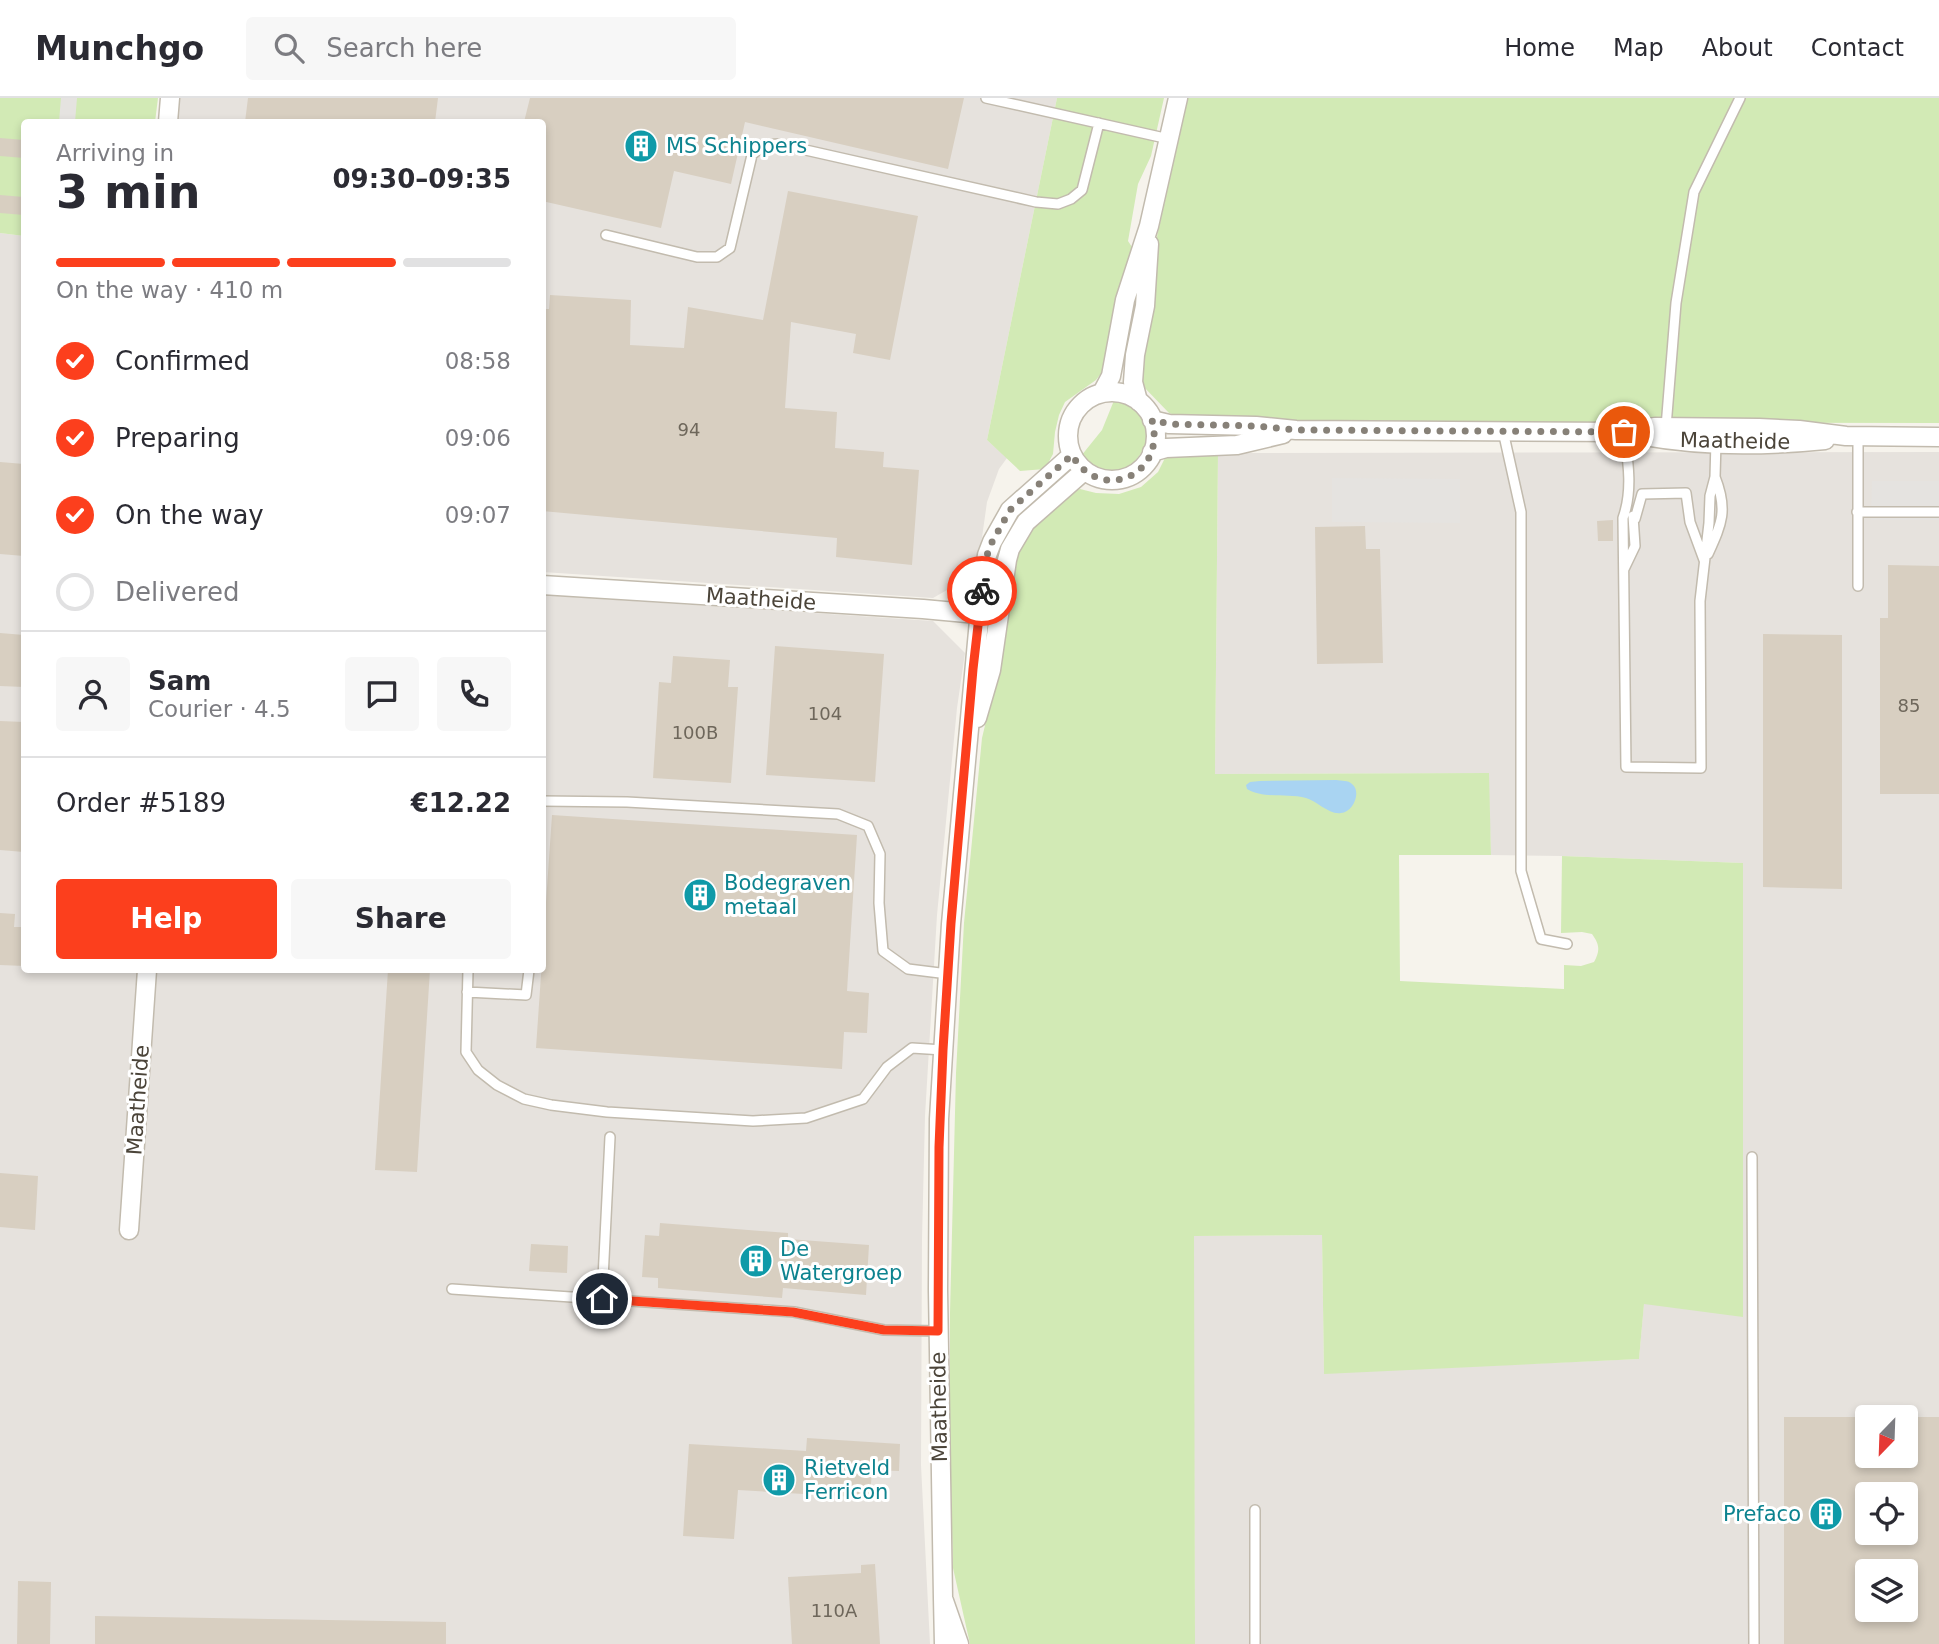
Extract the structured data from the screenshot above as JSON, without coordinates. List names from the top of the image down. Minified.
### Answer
{"streets":{"street":["Maatheide"]},"places":{"building":["MS Schippers","Bodegraven metaal","De Watergroep","Rietveld Ferricon","Prefaco"]},"house_numbers":["94","85","104","100B","110A"],"north":"bottom left","page":{"header":"Munchgo","search":"Search here","nav":["Home","Map","About","Contact"],"heading":["3 min","Arriving in","09:30–09:35"],"panel":["Sam","Courier · 4.5","Order #5189","€12.22"],"bar":"On the way · 410 m","list":[["Confirmed","08:58"],["Preparing","09:06"],["On the way","09:07"],"Delivered"],"buttons":["Help","Share"]}}
